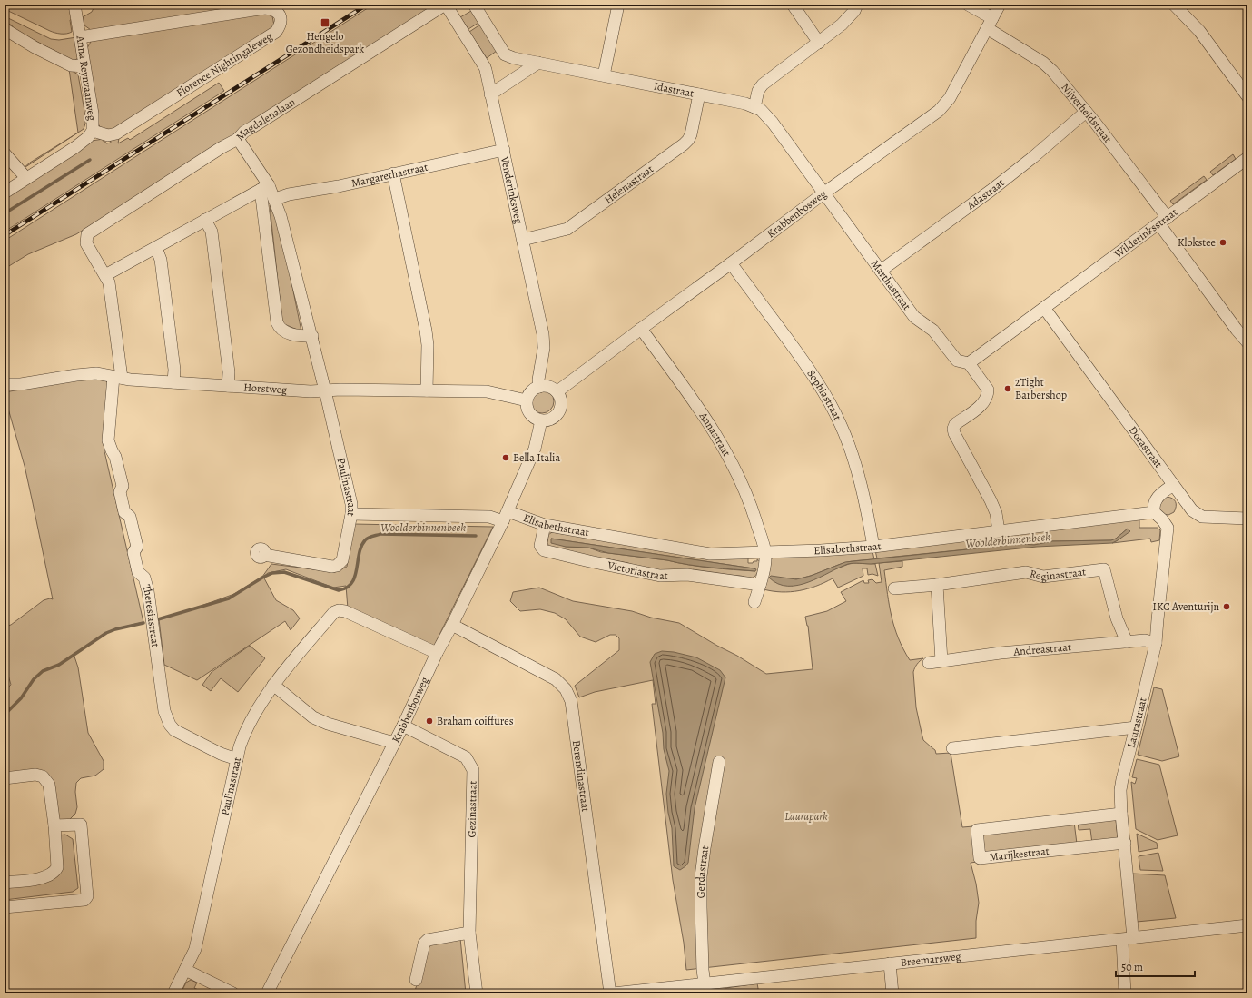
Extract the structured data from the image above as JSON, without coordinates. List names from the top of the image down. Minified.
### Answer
{"streets":{"street":["Florence Nightingaleweg","Anna Reynvaanweg","Idastraat","Nijverheidstraat","Magdalenalaan","Margarethastraat","Helenastraat","Venderinksweg","Adastraat","Krabbenbosweg","Wilderinksstraat","Marthastraat","Horstweg","Sophiastraat","Annastraat","Dorastraat","Paulinastraat","Elisabethstraat","Victoriastraat","Reginastraat","Theresiastraat","Andreastraat","Laurastraat","Berendinastraat","Gezinastraat","Marijkestraat","Gerdastraat","Breemarsweg"]},"crossings":[["Florence Nightingaleweg","Anna Reynvaanweg"],["Idastraat","Helenastraat"],["Idastraat","Krabbenbosweg"],["Idastraat","Marthastraat"],["Nijverheidstraat","Adastraat"],["Nijverheidstraat","Krabbenbosweg"],["Nijverheidstraat","Wilderinksstraat"],["Magdalenalaan","Venderinksweg"],["Magdalenalaan","Paulinastraat"],["Magdalenalaan","Theresiastraat"],["Margarethastraat","Venderinksweg"],["Margarethastraat","Paulinastraat"],["Helenastraat","Venderinksweg"],["Venderinksweg","Krabbenbosweg"],["Venderinksweg","Horstweg"],["Adastraat","Marthastraat"],["Krabbenbosweg","Marthastraat"],["Krabbenbosweg","Horstweg"],["Krabbenbosweg","Sophiastraat"],["Krabbenbosweg","Annastraat"],["Krabbenbosweg","Paulinastraat"],["Krabbenbosweg","Elisabethstraat"],["Krabbenbosweg","Berendinastraat"],["Krabbenbosweg","Gezinastraat"],["Wilderinksstraat","Marthastraat"],["Wilderinksstraat","Dorastraat"],["Horstweg","Paulinastraat"],["Horstweg","Theresiastraat"],["Sophiastraat","Elisabethstraat"],["Annastraat","Elisabethstraat"],["Paulinastraat","Elisabethstraat"],["Paulinastraat","Theresiastraat"],["Elisabethstraat","Victoriastraat"],["Elisabethstraat","Laurastraat"],["Reginastraat","Andreastraat"],["Andreastraat","Laurastraat"],["Laurastraat","Marijkestraat"],["Laurastraat","Breemarsweg"],["Gerdastraat","Breemarsweg"]],"water":["Woolderbinnenbeek"],"parks":["Laurapark"],"places":{"transit":["Hengelo Gezondheidspark"],"other":["Klokstee","2Tight Barbershop","Bella Italia","IKC Aventurijn","Braham coiffures"]},"scale_bar":"50 m"}
